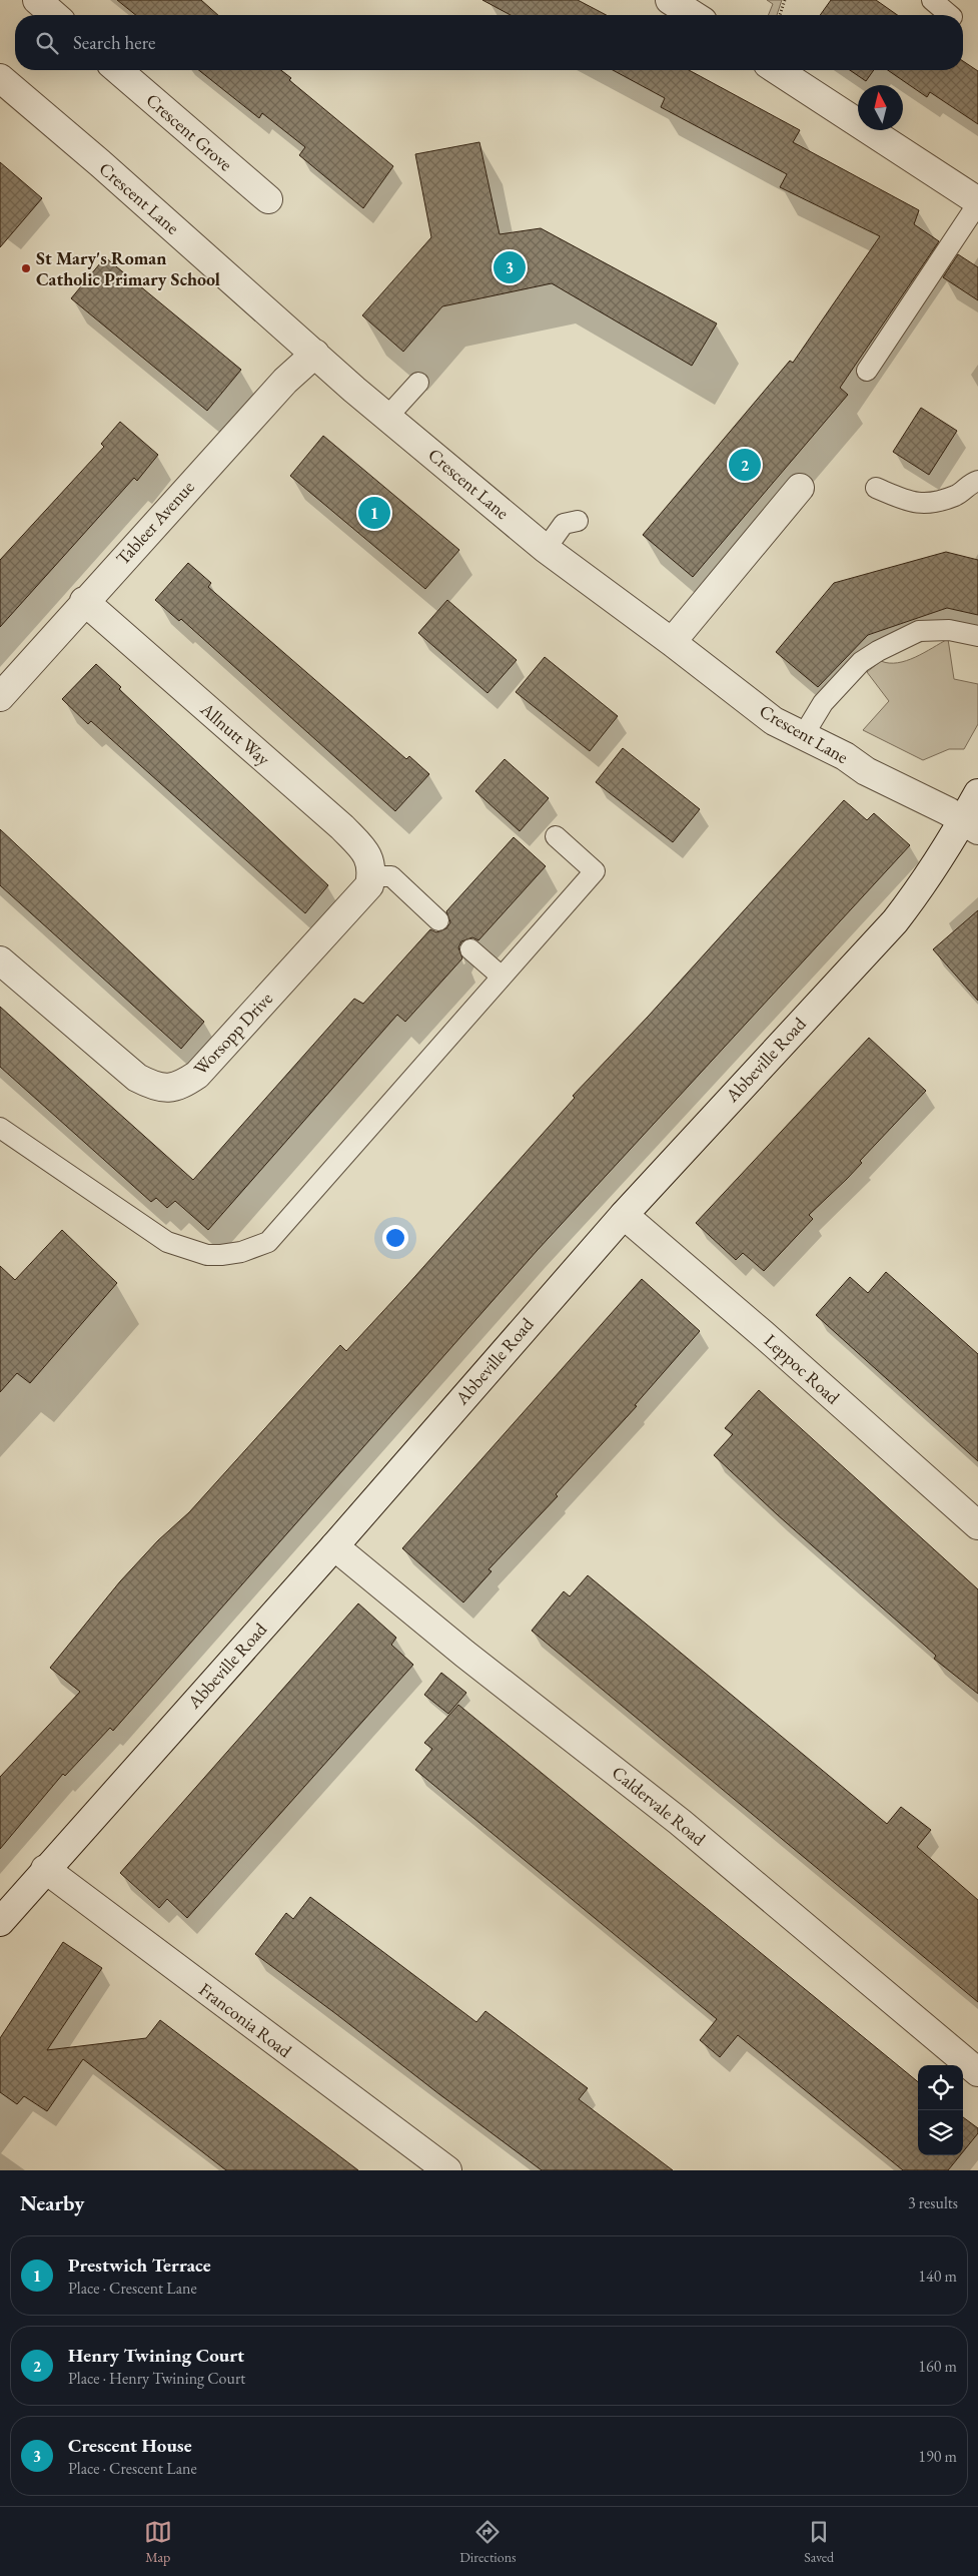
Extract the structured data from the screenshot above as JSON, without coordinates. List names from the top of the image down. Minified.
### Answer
{"streets":{"street":["Crescent Grove","Crescent Lane","Tableer Avenue","Allnutt Way","Worsopp Drive","Abbeville Road","Leppoc Road","Caldervale Road","Franconia Road"]},"crossings":[["Crescent Lane","Tableer Avenue"],["Crescent Lane","Abbeville Road"],["Tableer Avenue","Allnutt Way"],["Allnutt Way","Worsopp Drive"],["Abbeville Road","Leppoc Road"],["Abbeville Road","Caldervale Road"],["Abbeville Road","Franconia Road"]],"places":["St Mary's Roman Catholic Primary School"],"north":"top","page":{"search":"Search here","pins":["3","2","1"],"heading":["Nearby","3 results"],"list":[{"mark":"1","name":"Prestwich Terrace","note":"Place · Crescent Lane","value":"140 m"},{"mark":"2","name":"Henry Twining Court","note":"Place · Henry Twining Court","value":"160 m"},{"mark":"3","name":"Crescent House","note":"Place · Crescent Lane","value":"190 m"}],"nav":["Map","Directions","Saved"]}}
